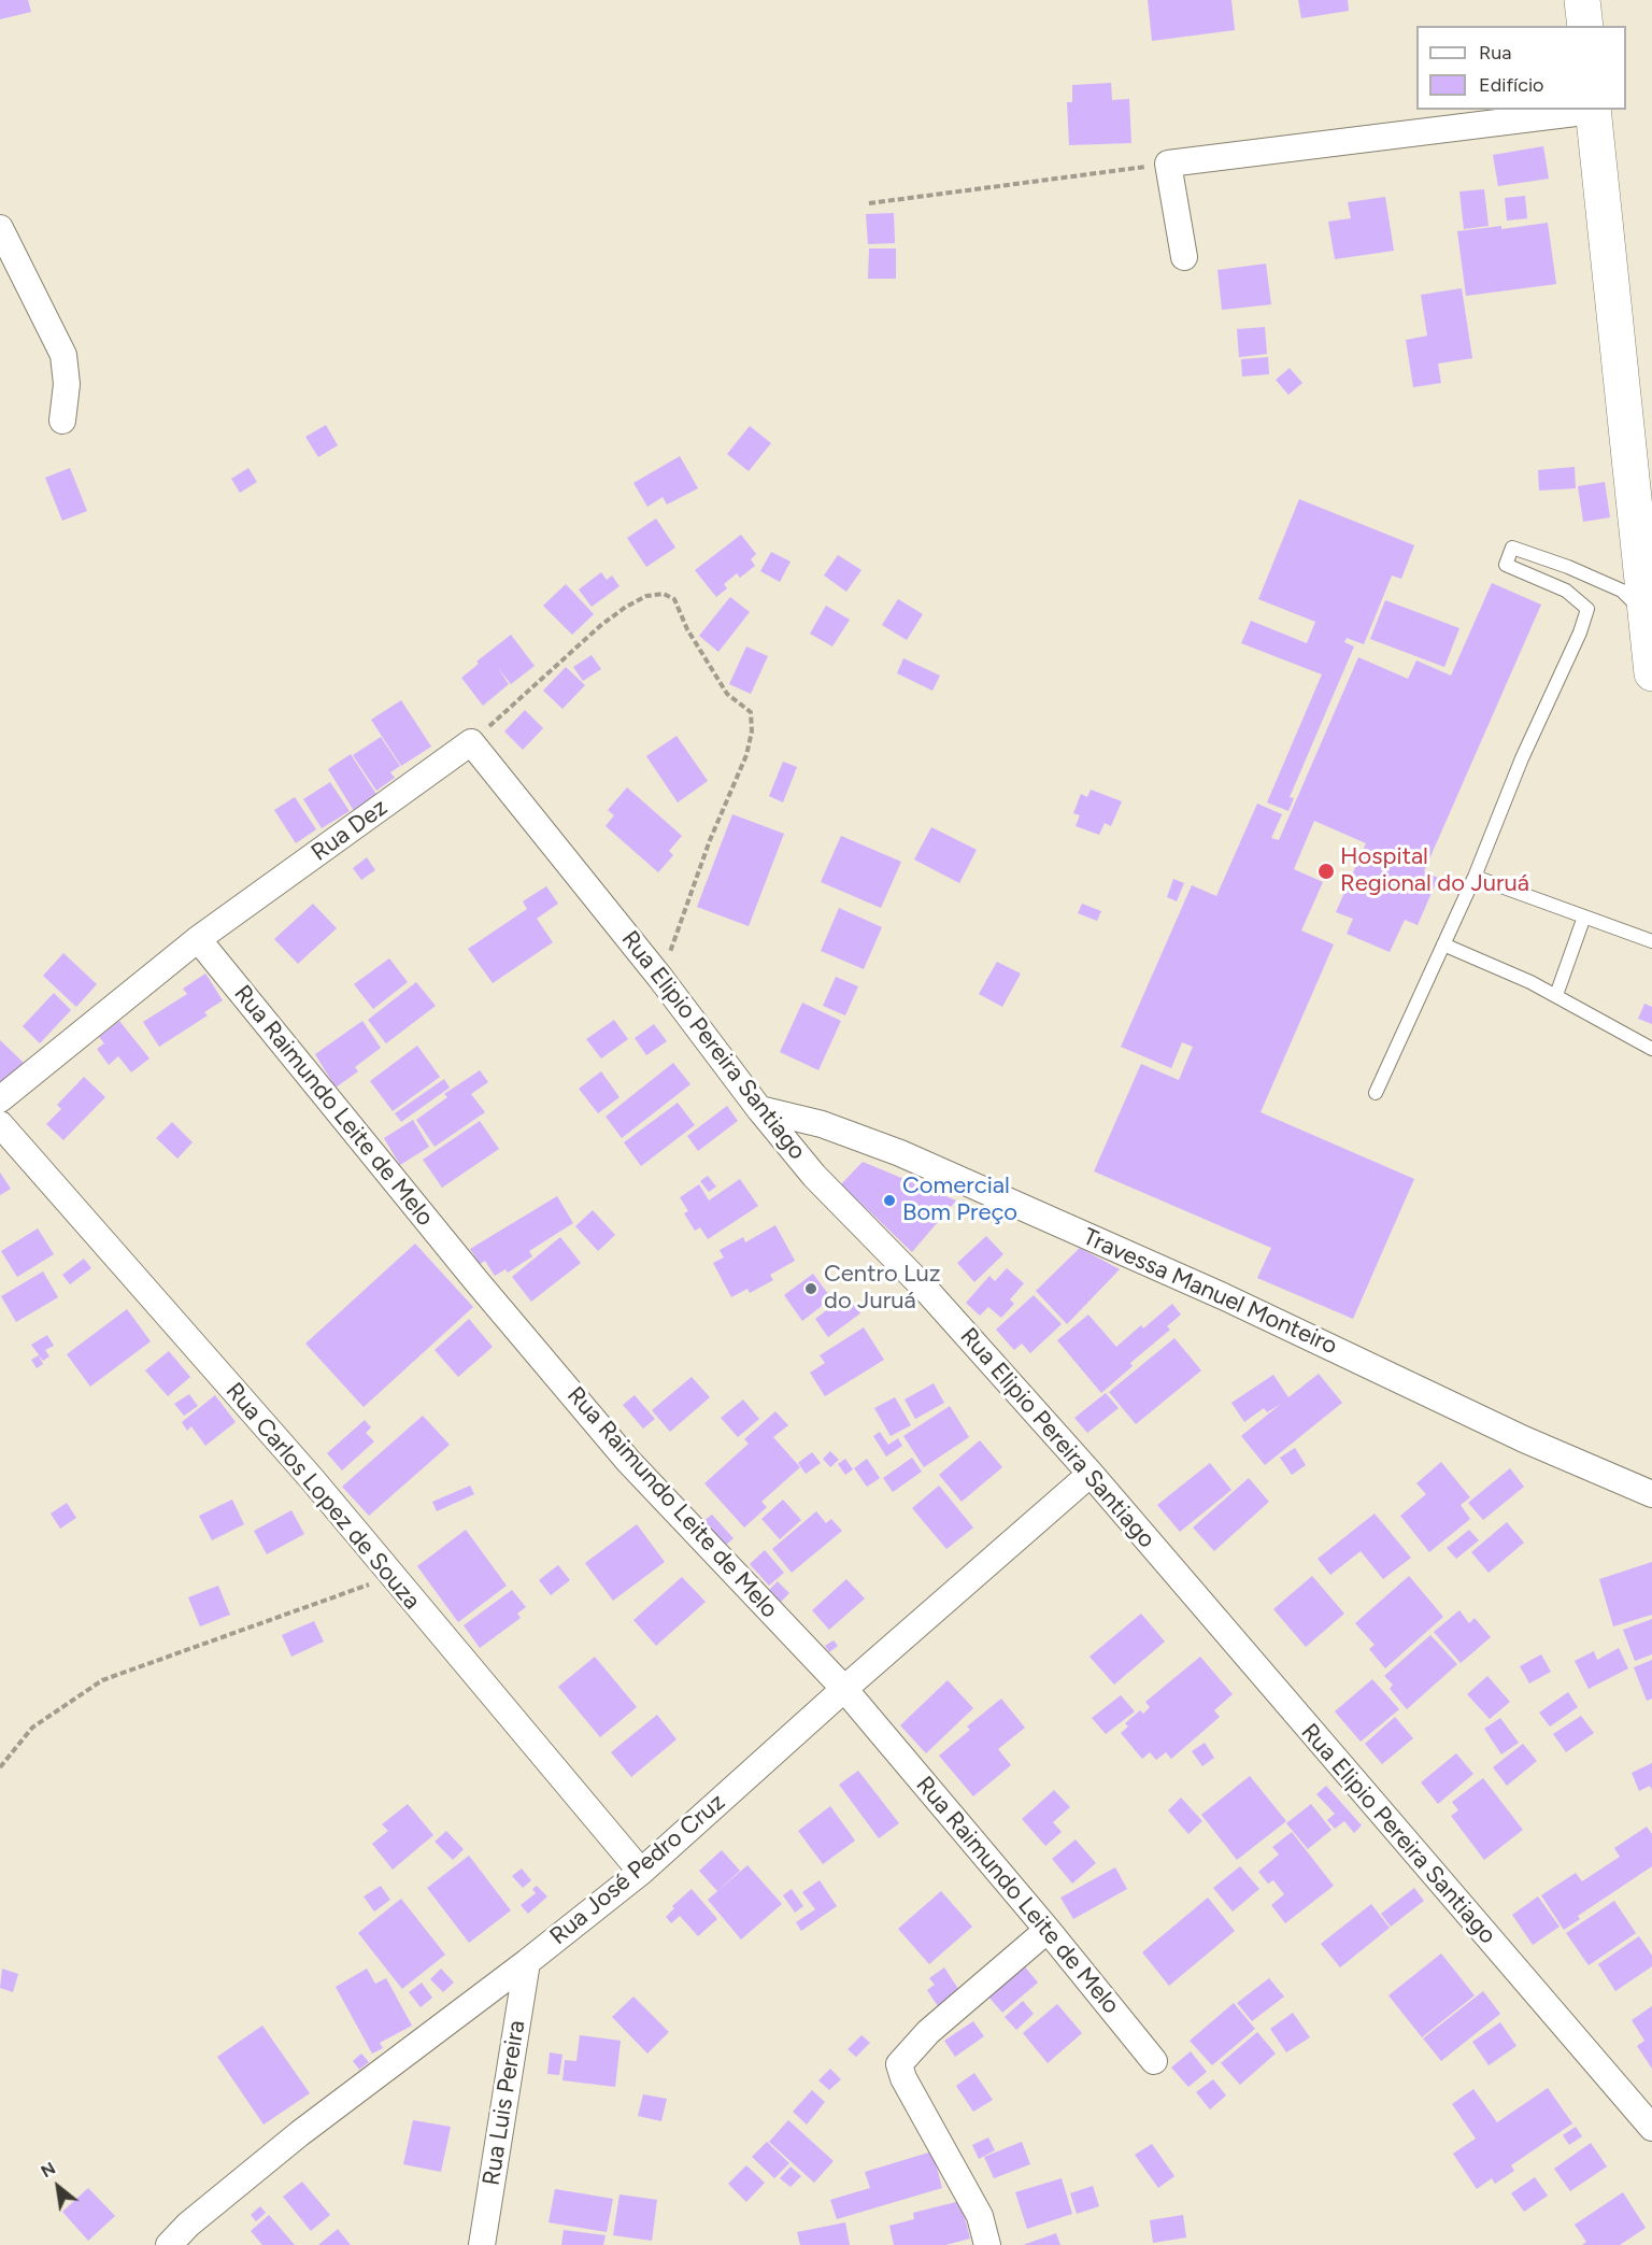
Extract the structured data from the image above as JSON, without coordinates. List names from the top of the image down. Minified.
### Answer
{"streets":{"street":["Rua Dez","Rua Elipio Pereira Santiago","Rua Raimundo Leite de Melo","Travessa Manuel Monteiro","Rua Carlos Lopez de Souza","Rua José Pedro Cruz","Rua Luis Pereira"]},"crossings":[["Rua Dez","Rua Elipio Pereira Santiago"],["Rua Dez","Rua Raimundo Leite de Melo"],["Rua Elipio Pereira Santiago","Travessa Manuel Monteiro"],["Rua Elipio Pereira Santiago","Rua José Pedro Cruz"],["Rua Raimundo Leite de Melo","Rua José Pedro Cruz"],["Rua Carlos Lopez de Souza","Rua José Pedro Cruz"],["Rua José Pedro Cruz","Rua Luis Pereira"]],"places":["Hospital Regional do Juruá","Comercial Bom Preço","Centro Luz do Juruá"],"legend":["Rua","Edifício"],"north":"top left"}
